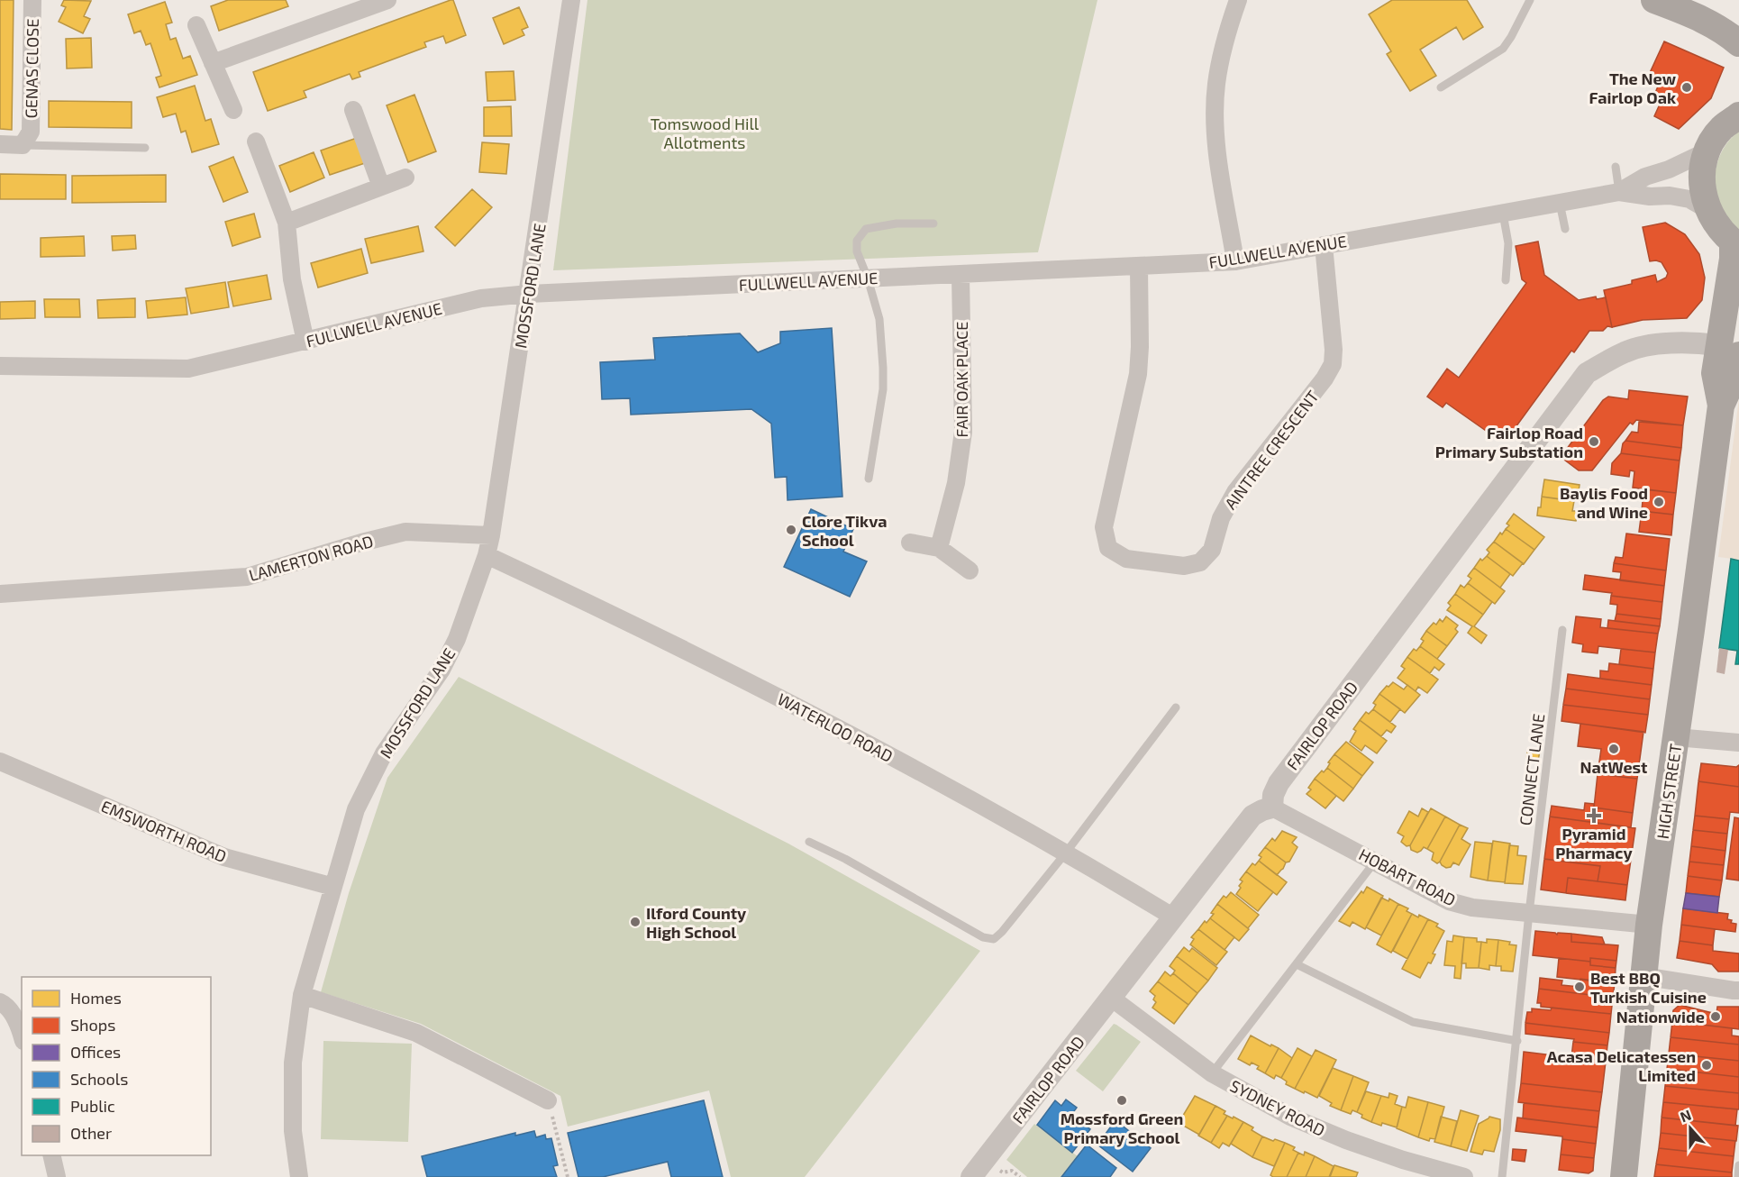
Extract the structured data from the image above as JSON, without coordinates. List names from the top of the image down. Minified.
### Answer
{"streets":{"main road":["HIGH STREET"],"street":["GENAS CLOSE","FULLWELL AVENUE","MOSSFORD LANE","FAIR OAK PLACE","AINTREE CRESCENT","LAMERTON ROAD","FAIRLOP ROAD","WATERLOO ROAD","EMSWORTH ROAD","HOBART ROAD","SYDNEY ROAD"],"lane":["CONNECT LANE"]},"crossings":[["FULLWELL AVENUE","MOSSFORD LANE"],["FULLWELL AVENUE","FAIR OAK PLACE"],["FULLWELL AVENUE","AINTREE CRESCENT"],["MOSSFORD LANE","LAMERTON ROAD"],["MOSSFORD LANE","WATERLOO ROAD"],["MOSSFORD LANE","EMSWORTH ROAD"],["FAIRLOP ROAD","WATERLOO ROAD"],["FAIRLOP ROAD","HIGH STREET"],["FAIRLOP ROAD","HOBART ROAD"],["FAIRLOP ROAD","SYDNEY ROAD"],["CONNECT LANE","HOBART ROAD"],["HIGH STREET","HOBART ROAD"]],"parks":["Tomswood Hill Allotments"],"places":{"other":["The New Fairlop Oak","Fairlop Road Primary Substation","Baylis Food and Wine","Clore Tikva School","NatWest","Ilford County High School","Best BBQ Turkish Cuisine","Nationwide","Acasa Delicatessen Limited","Mossford Green Primary School"],"health":["Pyramid Pharmacy"]},"legend":["Homes","Shops","Offices","Schools","Public","Other"],"north":"top"}
